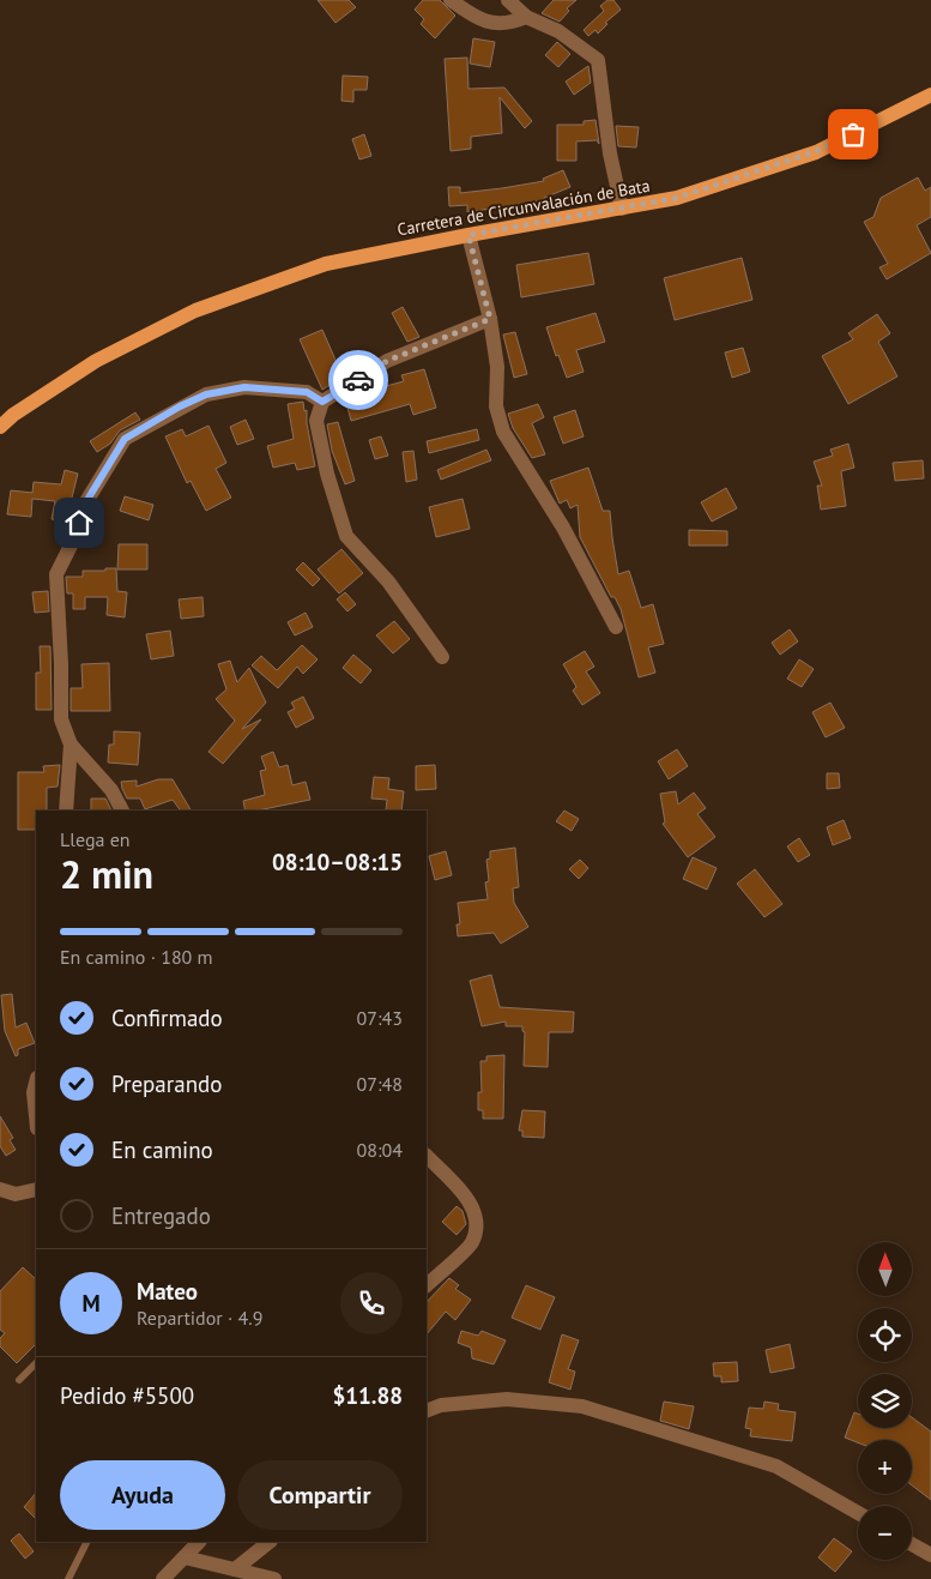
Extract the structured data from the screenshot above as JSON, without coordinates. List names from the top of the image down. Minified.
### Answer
{"streets":{"main road":["Carretera de Circunvalación de Bata"]},"north":"top","page":{"heading":["2 min","Llega en","08:10–08:15"],"panel":["Mateo","Repartidor · 4.9","Pedido #5500","$11.88"],"bar":"En camino · 180 m","list":[["Confirmado","07:43"],["Preparando","07:48"],["En camino","08:04"],"Entregado"],"map_buttons":["+","−"],"round":"M","buttons":["Ayuda","Compartir"]}}
